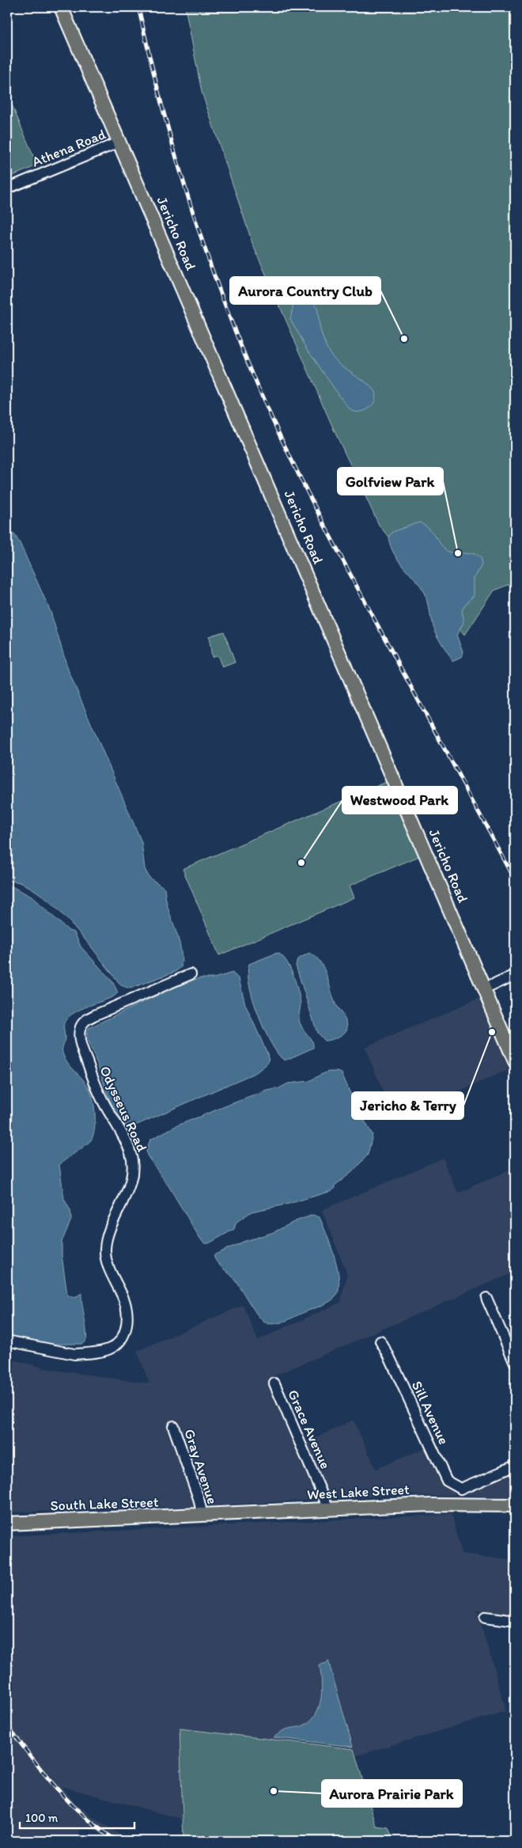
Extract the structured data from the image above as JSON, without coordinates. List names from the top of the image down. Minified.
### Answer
{"streets":{"main road":["Jericho Road","West Lake Street","South Lake Street"],"street":["Athena Road","Odysseus Road","Sill Avenue","Grace Avenue","Gray Avenue"]},"crossings":[["Athena Road","Jericho Road"],["Grace Avenue","West Lake Street"],["Gray Avenue","West Lake Street"],["Gray Avenue","South Lake Street"],["West Lake Street","South Lake Street"]],"places":["Aurora Country Club","Golfview Park","Westwood Park","Jericho & Terry","Aurora Prairie Park"],"scale_bar":"100 m"}
